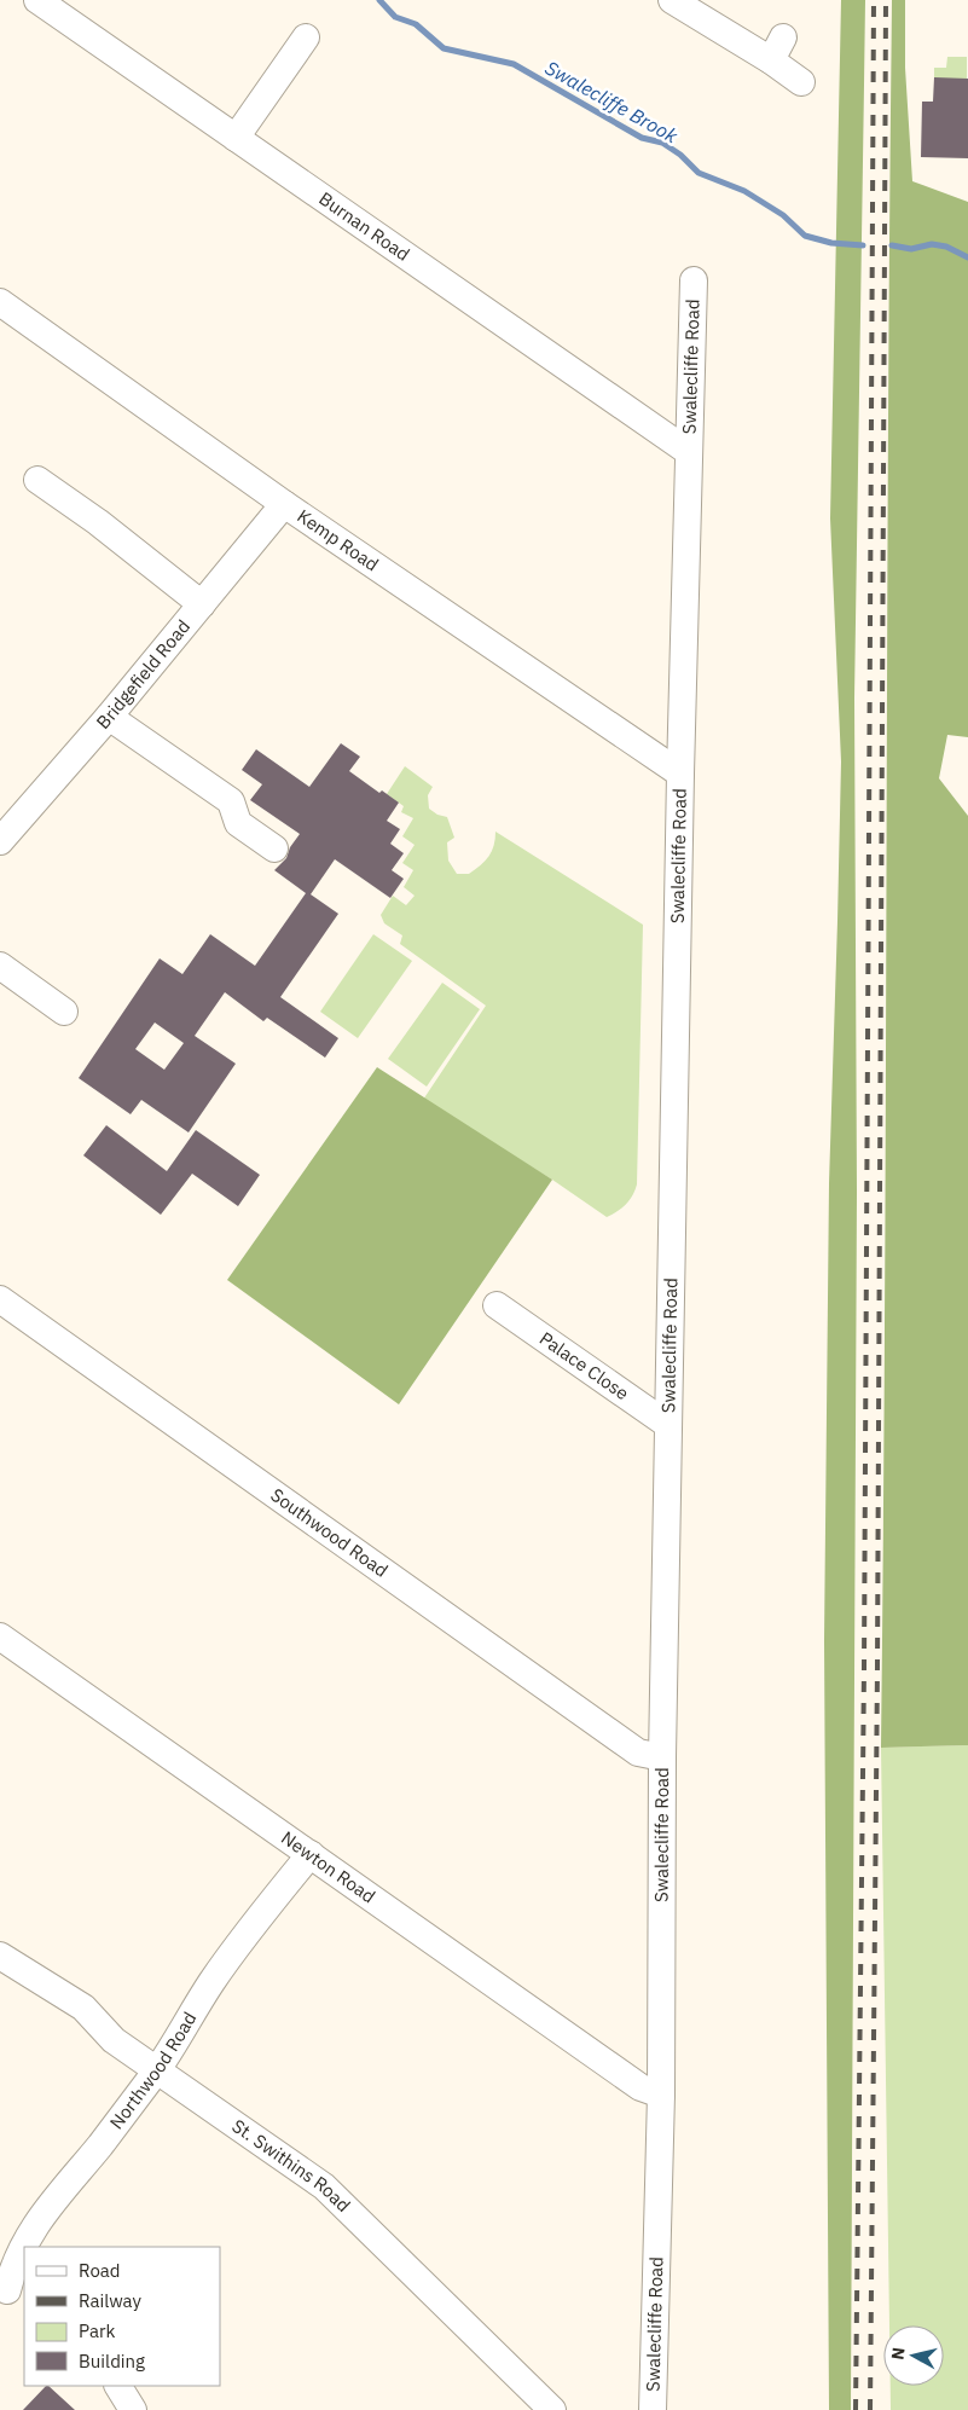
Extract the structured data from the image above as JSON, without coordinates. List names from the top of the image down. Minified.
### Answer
{"streets":{"street":["Burnan Road","Swalecliffe Road","Kemp Road","Bridgefield Road","Palace Close","Southwood Road","Newton Road","Northwood Road","St. Swithins Road"]},"crossings":[["Burnan Road","Swalecliffe Road"],["Swalecliffe Road","Kemp Road"],["Swalecliffe Road","Palace Close"],["Swalecliffe Road","Southwood Road"],["Swalecliffe Road","Newton Road"],["Kemp Road","Bridgefield Road"],["Newton Road","Northwood Road"],["Northwood Road","St. Swithins Road"]],"water":["Swalecliffe Brook"],"legend":["Road","Railway","Park","Building"],"north":"left"}
